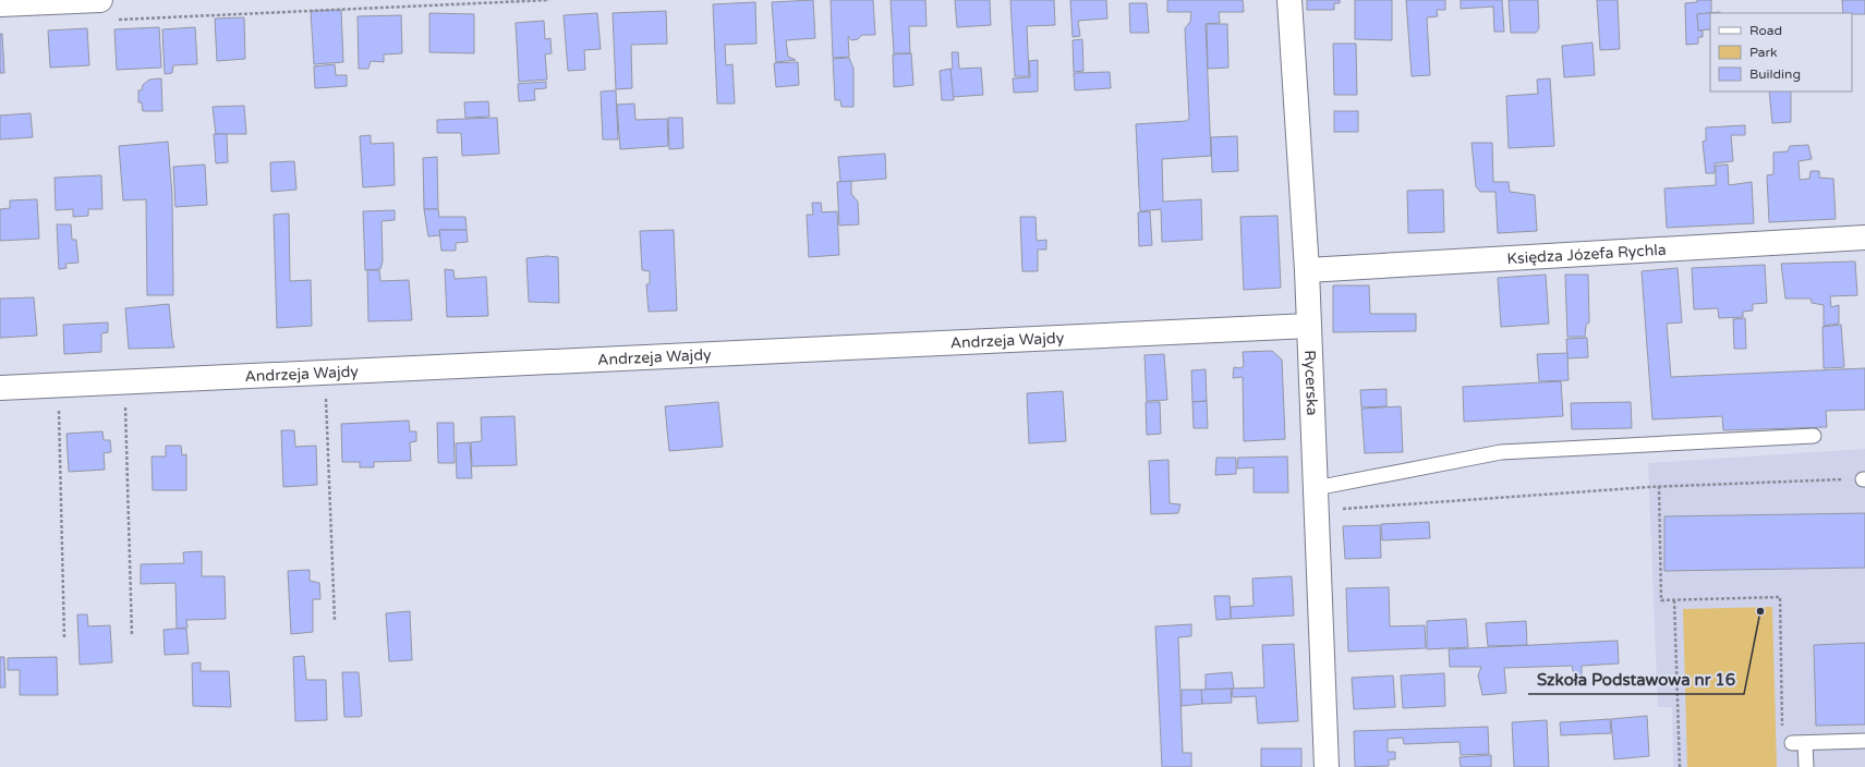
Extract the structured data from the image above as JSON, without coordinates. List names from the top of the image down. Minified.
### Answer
{"streets":{"street":["Księdza Józefa Rychla","Andrzeja Wajdy","Rycerska"]},"crossings":[["Księdza Józefa Rychla","Rycerska"],["Andrzeja Wajdy","Rycerska"]],"places":["Szkoła Podstawowa nr 16"],"legend":["Road","Park","Building"]}
